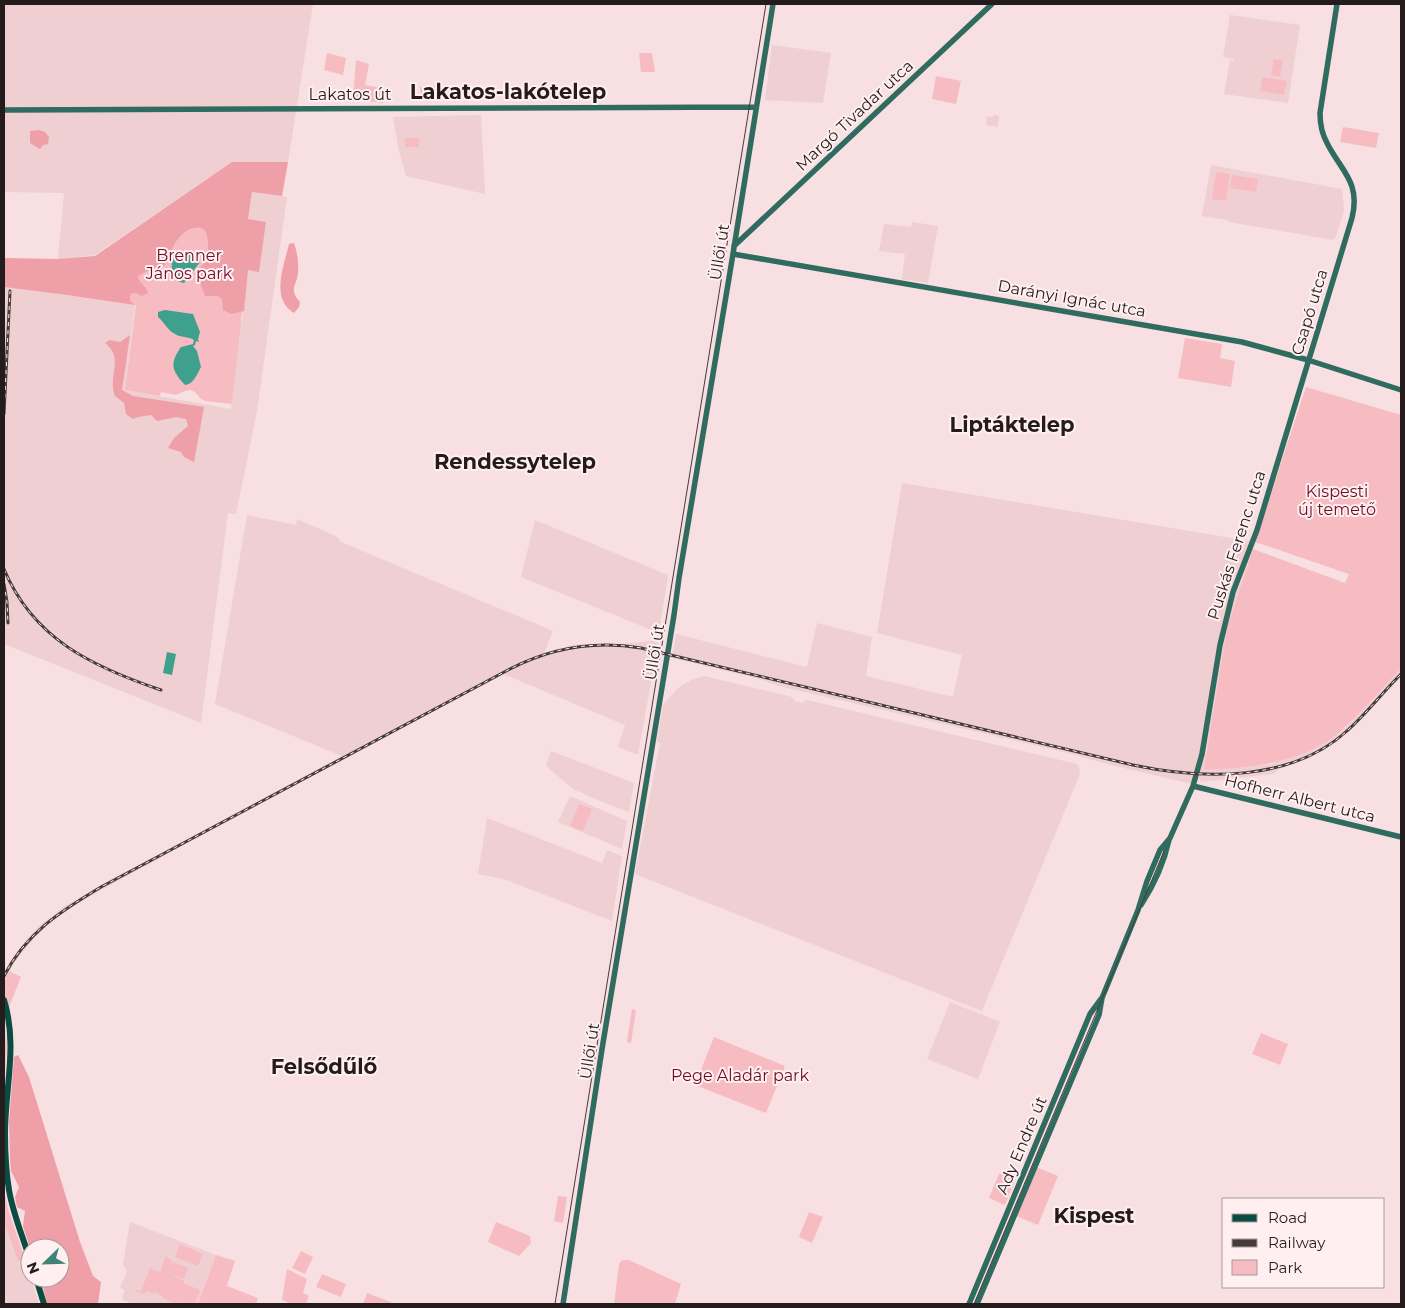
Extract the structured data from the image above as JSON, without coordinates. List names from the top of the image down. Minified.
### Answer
{"streets":{"street":["Lakatos út","Margó Tivadar utca","Üllői út","Darányi Ignác utca","Csapó utca","Puskás Ferenc utca","Hofherr Albert utca","Ady Endre út"]},"crossings":[["Lakatos út","Üllői út"],["Margó Tivadar utca","Üllői út"],["Üllői út","Darányi Ignác utca"],["Darányi Ignác utca","Csapó utca"],["Csapó utca","Puskás Ferenc utca"],["Puskás Ferenc utca","Ady Endre út"],["Hofherr Albert utca","Ady Endre út"]],"districts":["Lakatos-lakótelep","Liptáktelep","Rendessytelep","Felsődűlő","Kispest"],"parks":["Brenner János park","Kispesti új temető","Pege Aladár park"],"legend":["Road","Railway","Park"],"north":"bottom left"}
